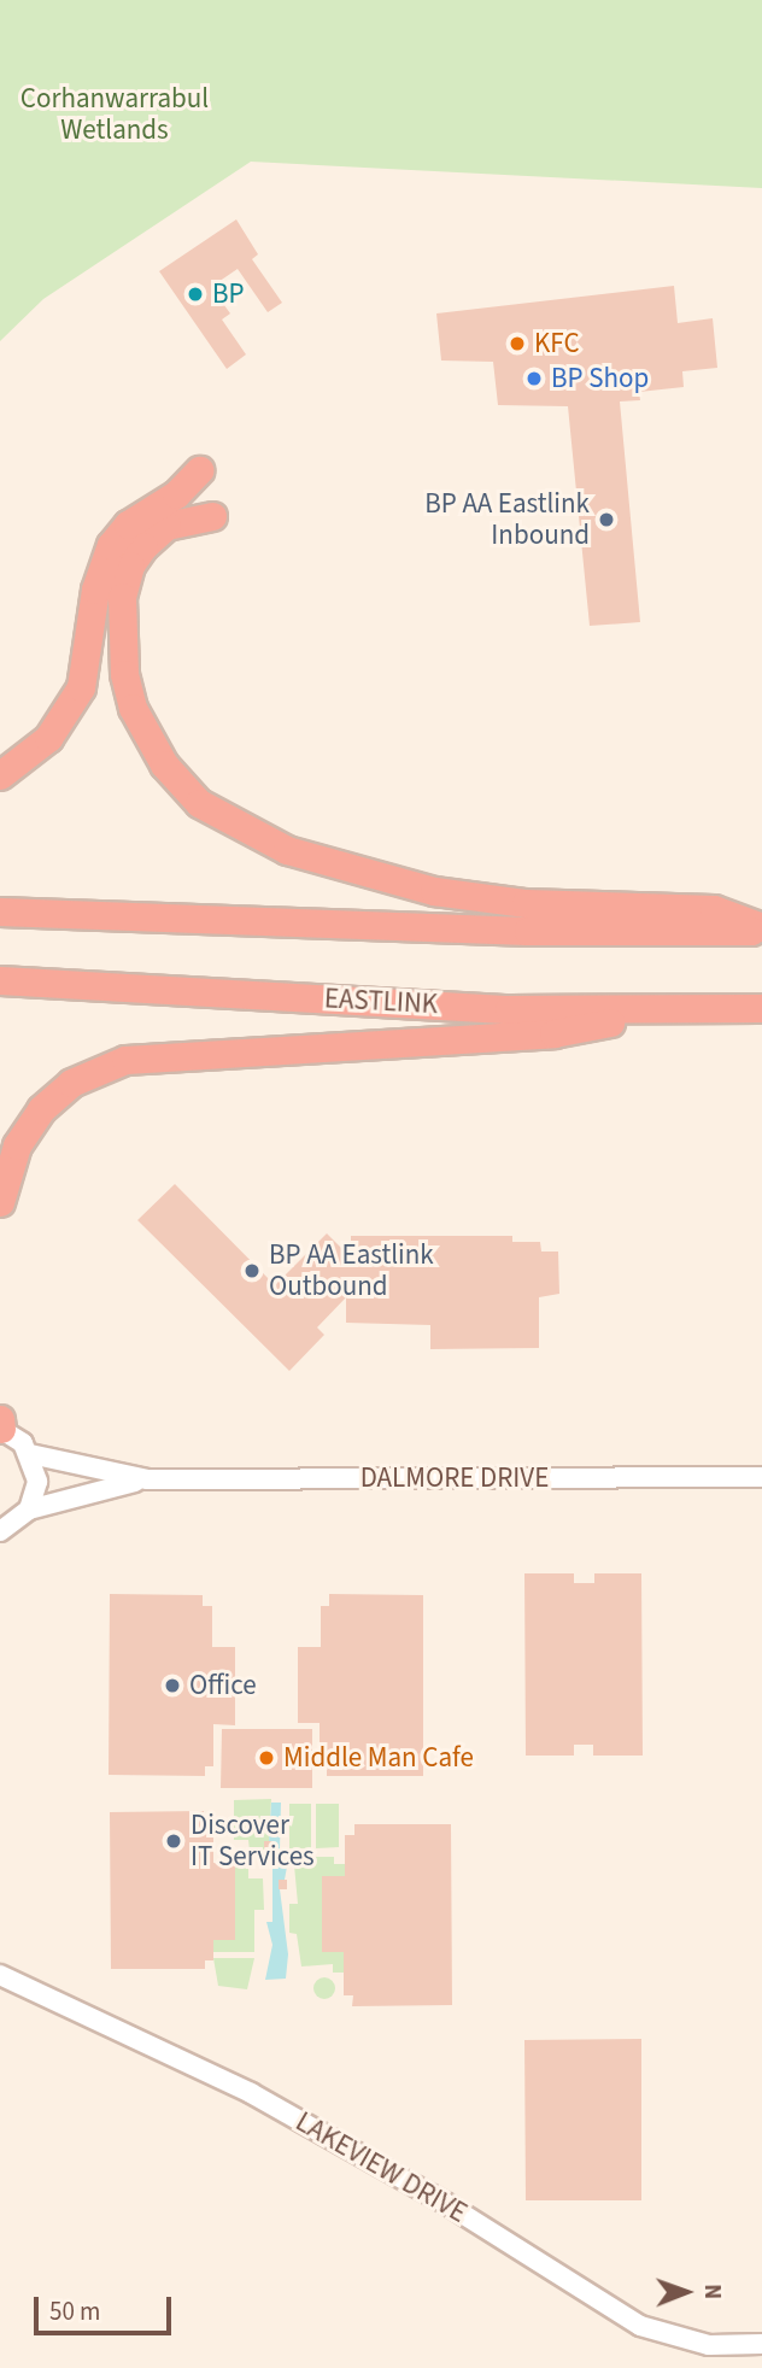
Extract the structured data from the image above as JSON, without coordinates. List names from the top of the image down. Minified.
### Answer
{"streets":{"highway":["EASTLINK"],"street":["DALMORE DRIVE","LAKEVIEW DRIVE"]},"parks":["Corhanwarrabul Wetlands"],"places":["BP","KFC","BP Shop","BP AA Eastlink Inbound","BP AA Eastlink Outbound","Office","Middle Man Cafe","Discover IT Services"],"scale_bar":"50 m","north":"right"}
